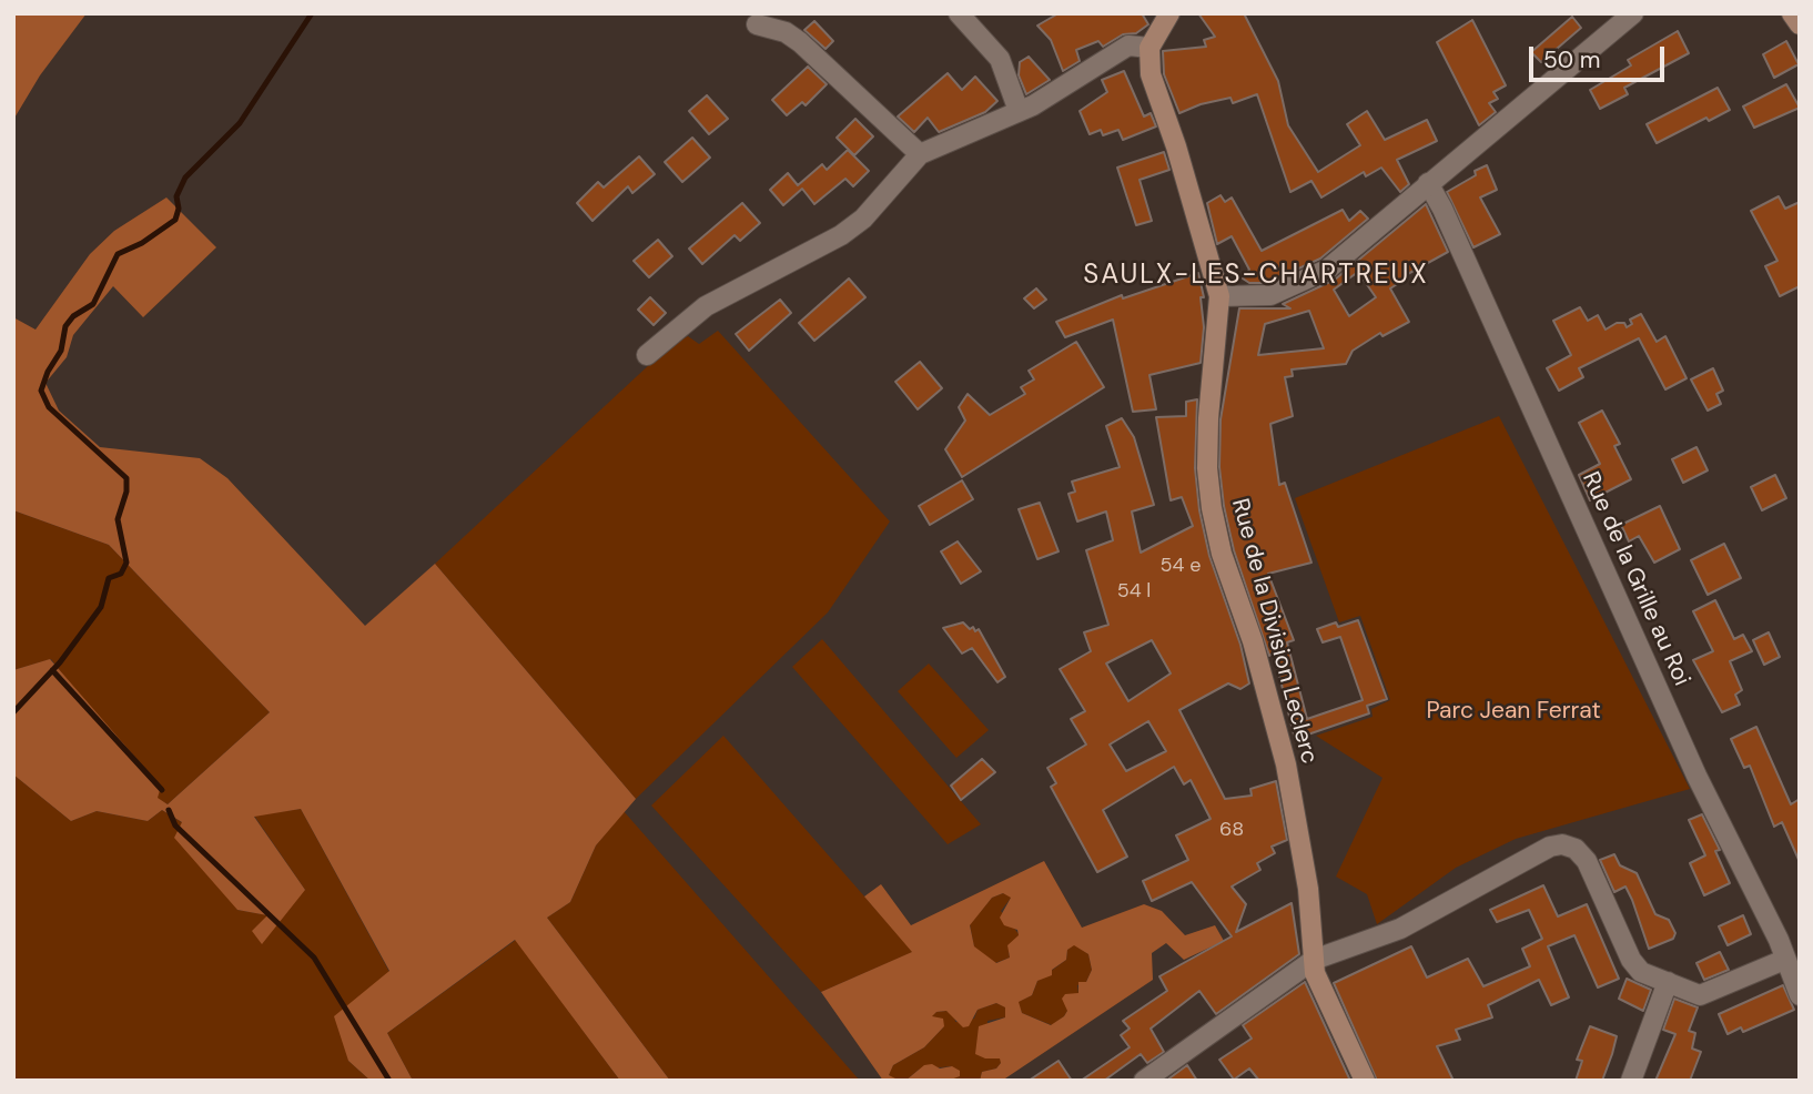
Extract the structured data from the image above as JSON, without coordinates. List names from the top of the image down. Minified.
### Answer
{"streets":{"main road":["Rue de la Division Leclerc"],"street":["Rue de la Grille au Roi"]},"districts":["SAULX-LES-CHARTREUX"],"parks":["Parc Jean Ferrat"],"house_numbers":["54 e","54 l","68"],"scale_bar":"50 m"}
